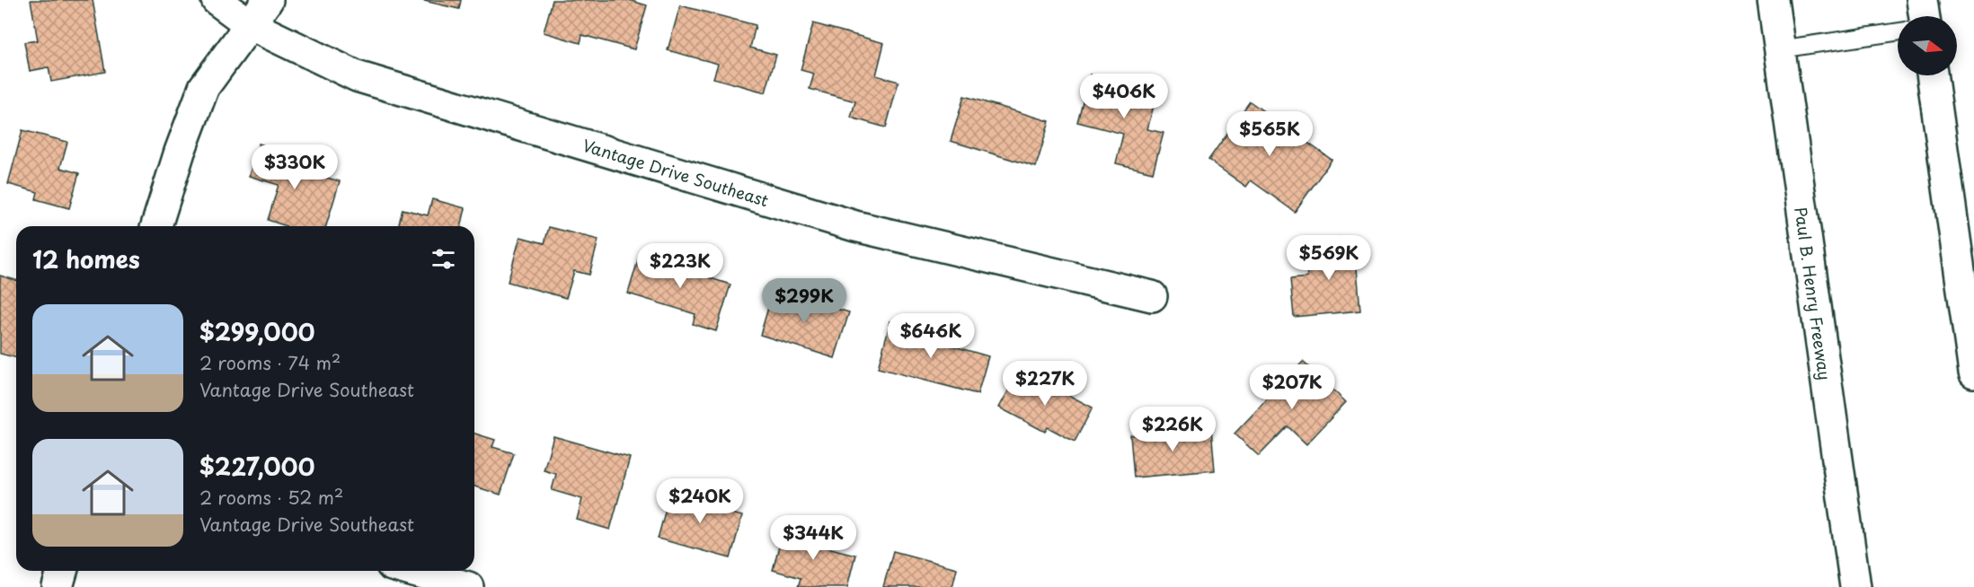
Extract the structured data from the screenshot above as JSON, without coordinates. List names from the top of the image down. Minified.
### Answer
{"streets":{"main road":["Vantage Drive Southeast","Paul B. Henry Freeway"]},"north":"right","page":{"price":["$406K","$565K","$330K","$569K","$223K","$299K","$646K","$227K","$207K","$226K","$240K","$344K"],"heading":"12 homes","list":[{"name":"$299,000","note":"2 rooms · 74 m² · Vantage Drive Southeast"},{"name":"$227,000","note":"2 rooms · 52 m² · Vantage Drive Southeast"}]}}
